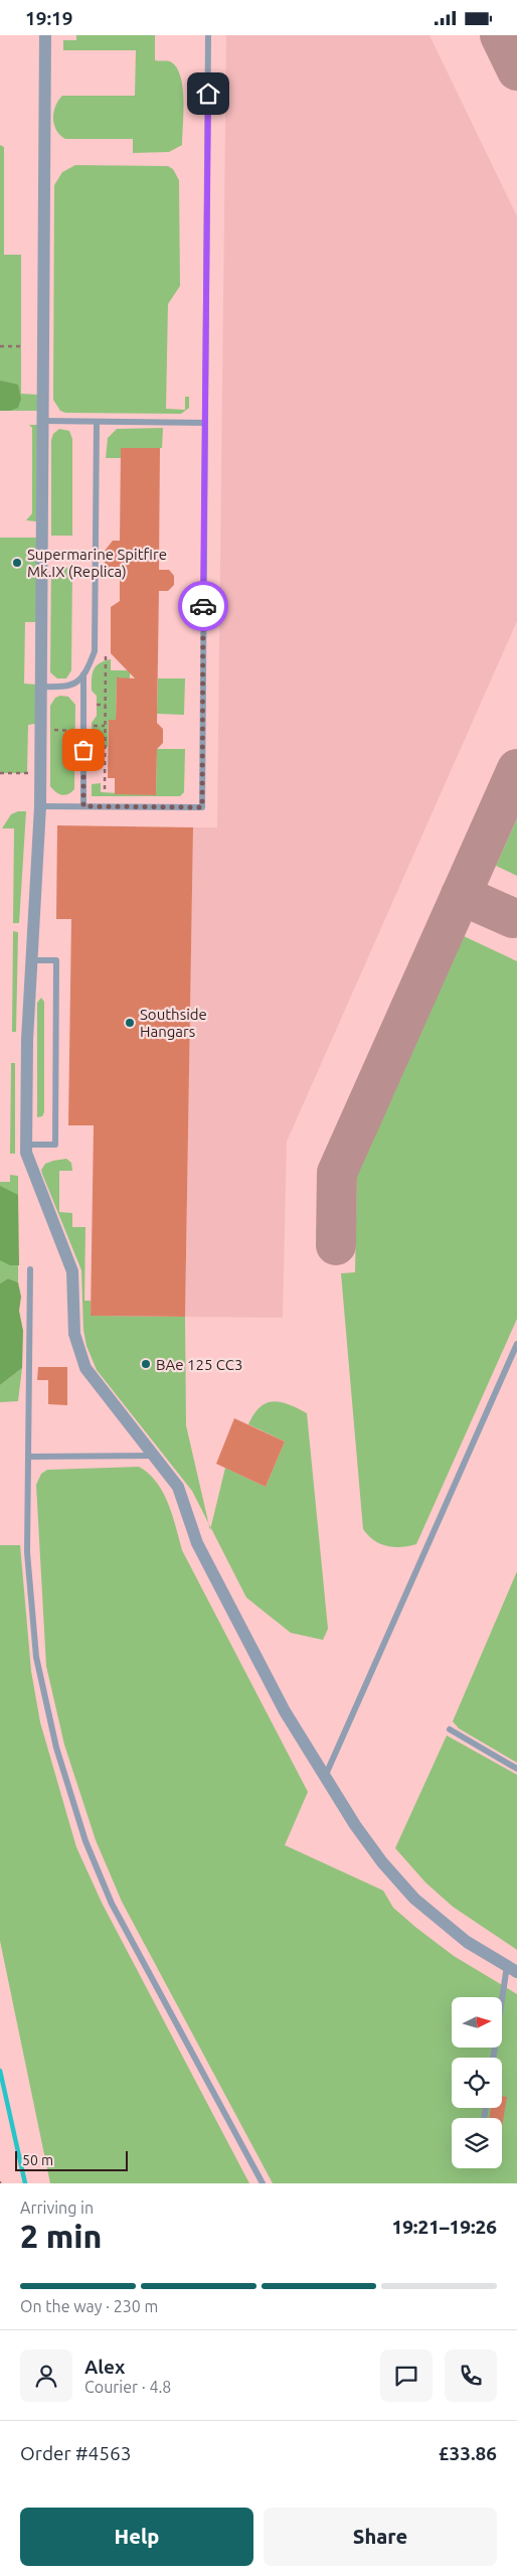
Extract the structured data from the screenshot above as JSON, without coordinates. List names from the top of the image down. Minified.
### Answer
{"places":["Supermarine Spitfire Mk.IX (Replica)","Southside Hangars","BAe 125 CC3"],"scale_bar":"50 m","north":"right","page":{"status":"19:19","scale":"50 m","heading":["2 min","Arriving in","19:21–19:26"],"panel":["Alex","Courier · 4.8","Order #4563","£33.86"],"bar":"On the way · 230 m","buttons":["Help","Share"]}}
